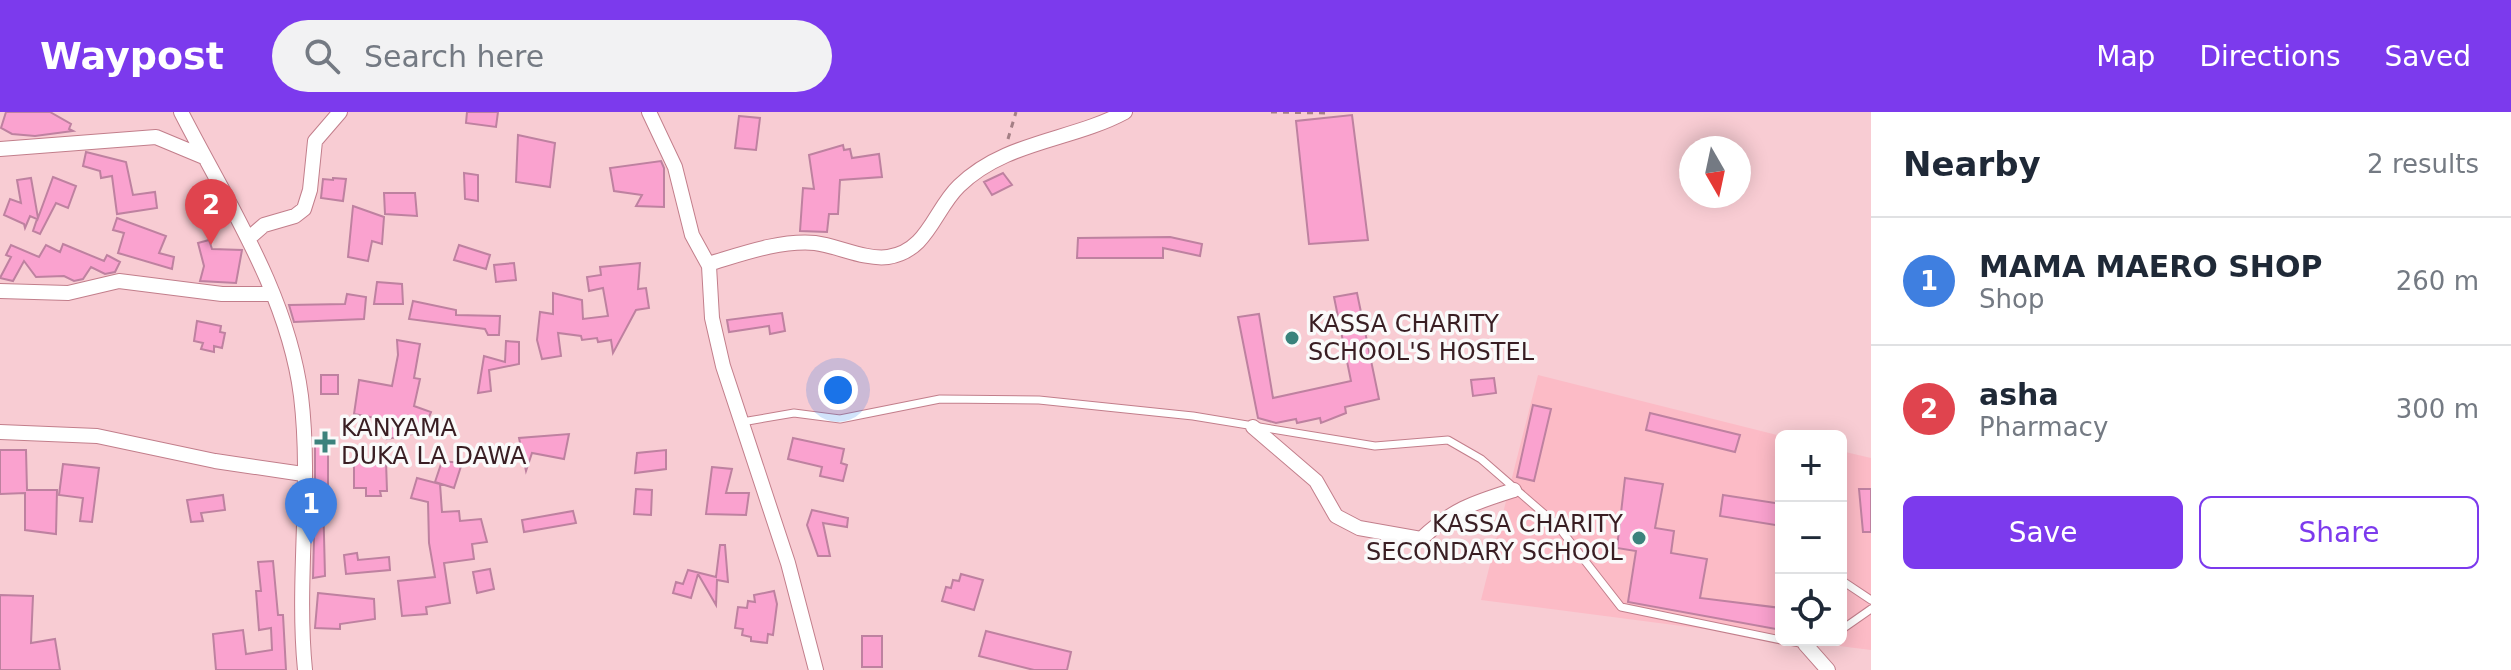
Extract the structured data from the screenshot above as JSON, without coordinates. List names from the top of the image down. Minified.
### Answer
{"places":{"other":["KASSA CHARITY SCHOOL'S HOSTEL","KASSA CHARITY SECONDARY SCHOOL"],"health":["KANYAMA DUKA LA DAWA"]},"north":"bottom","page":{"header":"Waypost","search":"Search here","nav":["Map","Directions","Saved"],"heading":["Nearby","2 results"],"pins":["2","1"],"list":[{"mark":"1","name":"MAMA MAERO SHOP","note":"Shop","value":"260 m"},{"mark":"2","name":"asha","note":"Pharmacy","value":"300 m"}],"map_buttons":["+","−"],"buttons":["Save","Share"]}}
